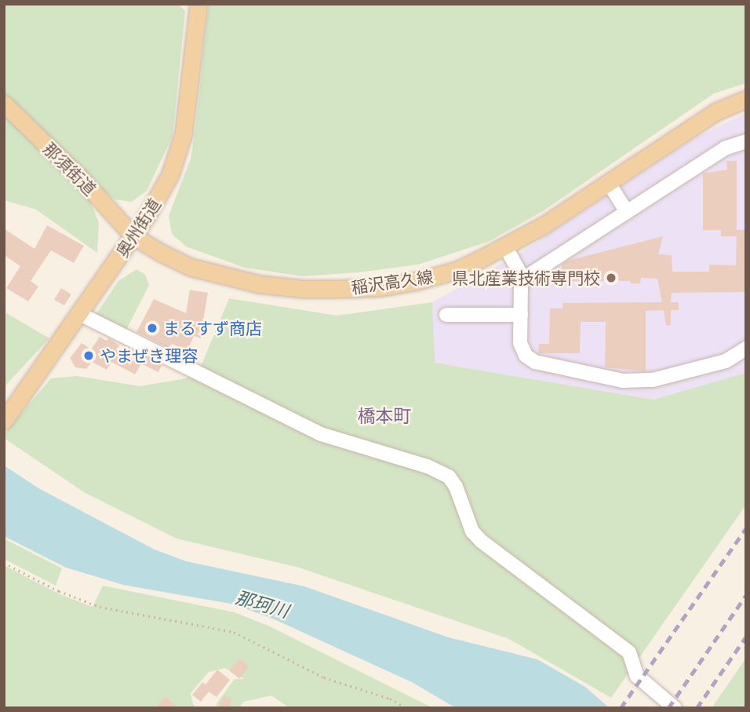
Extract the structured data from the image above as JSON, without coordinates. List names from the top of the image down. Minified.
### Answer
{"streets":{"main road":["那須街道","奥州街道","稲沢高久線"]},"crossings":[["那須街道","奥州街道"],["那須街道","稲沢高久線"],["奥州街道","稲沢高久線"]],"districts":["橋本町"],"water":["那珂川"],"places":["県北産業技術専門校","まるすず商店","やまぜき理容"]}
